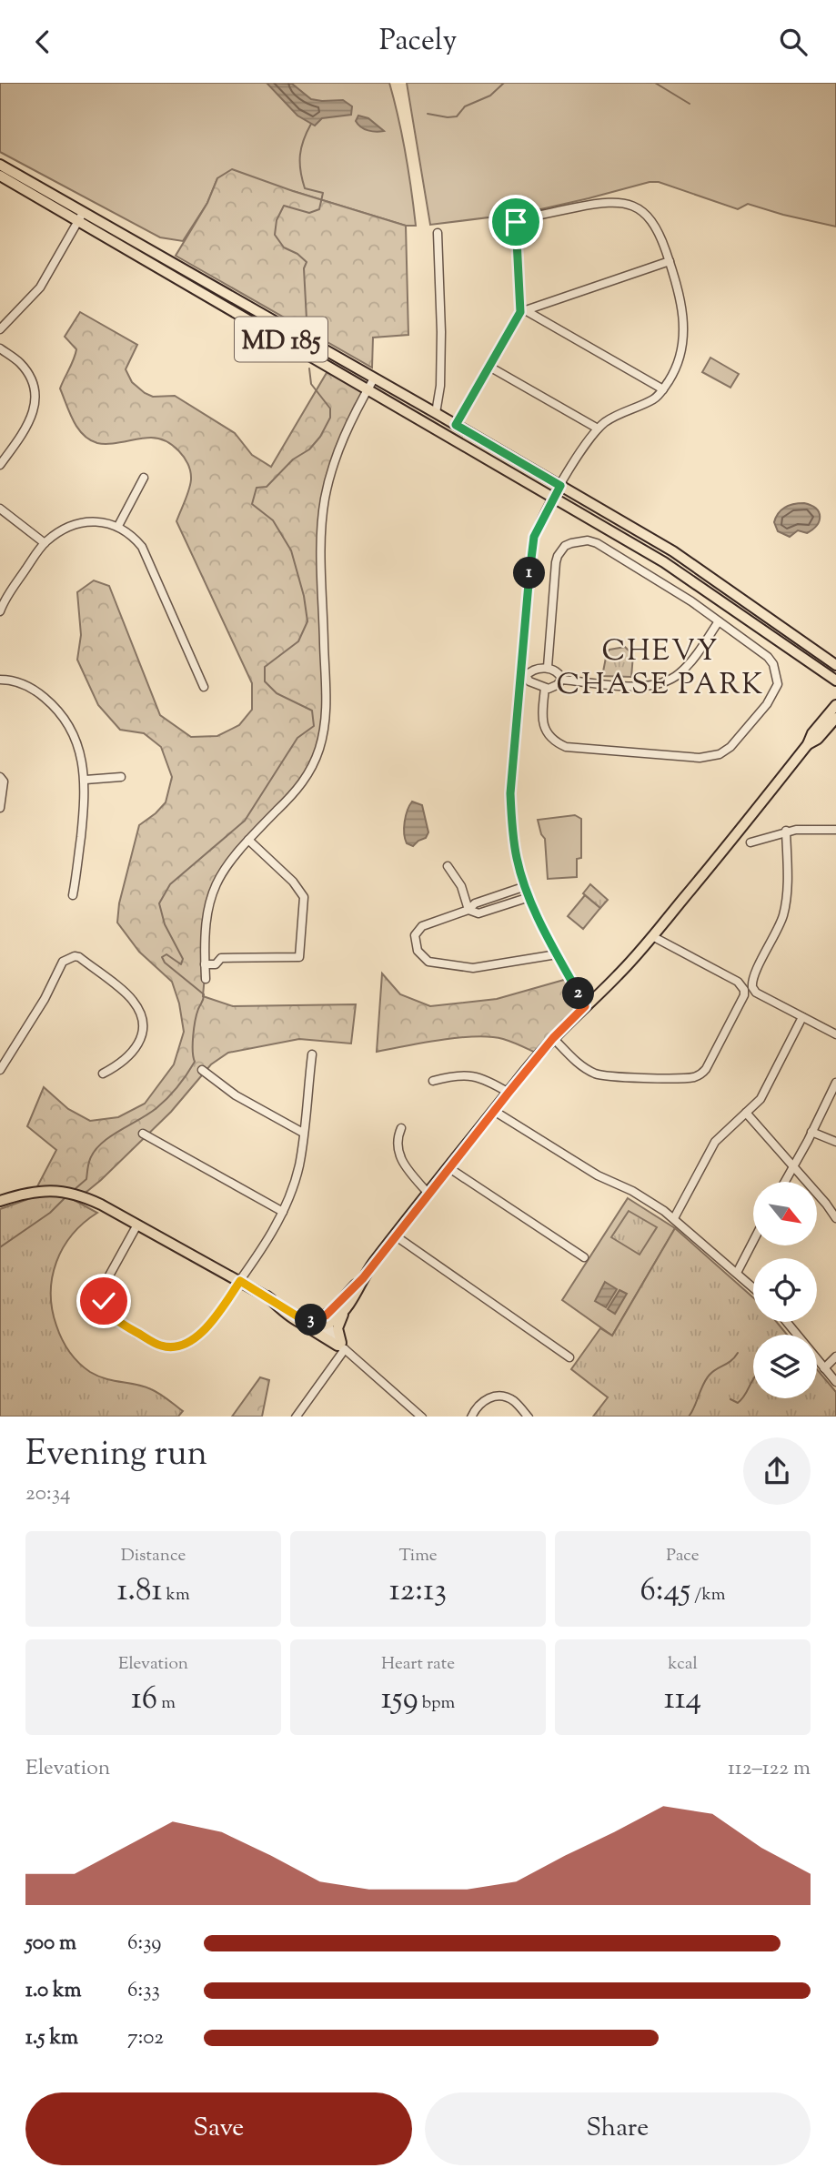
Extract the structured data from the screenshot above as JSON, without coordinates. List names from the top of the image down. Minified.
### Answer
{"streets":{"main road":["MD 185"]},"districts":["CHEVY CHASE PARK"],"north":"bottom right","page":{"header":"Pacely","pins":["1","2","3"],"heading":["Evening run","20:34"],"stats":[["Distance","1.81 km"],["Time","12:13"],["Pace","6:45 /km"],["Elevation","16 m"],["Heart rate","159 bpm"],["kcal","114"]],"chart":["Elevation","112–122 m"],"list":[{"name":"500 m","note":"6:39"},{"name":"1.0 km","note":"6:33"},{"name":"1.5 km","note":"7:02"}],"buttons":["Save","Share"]}}
